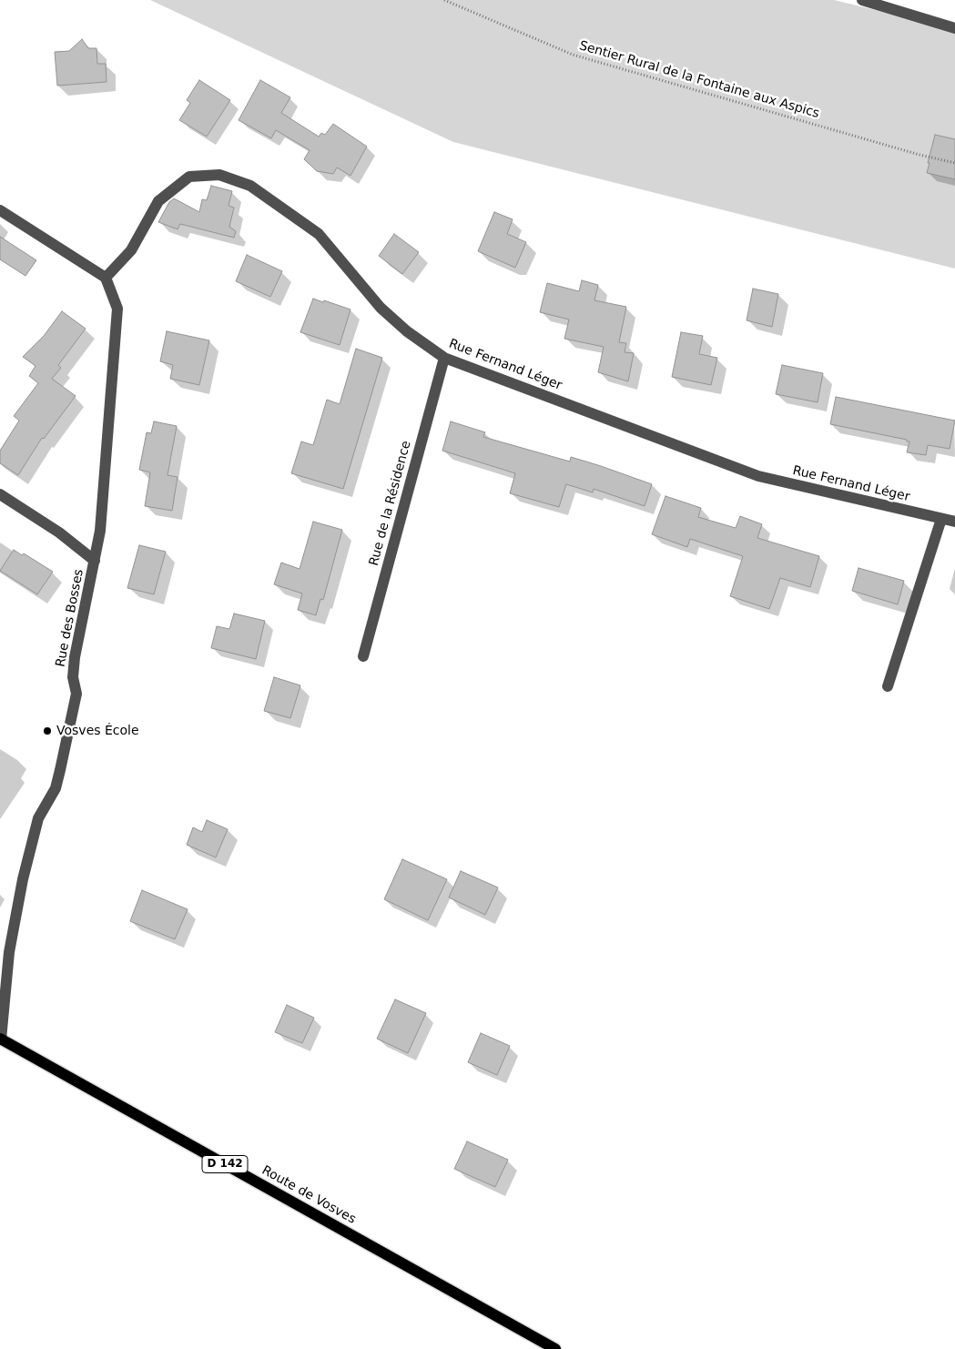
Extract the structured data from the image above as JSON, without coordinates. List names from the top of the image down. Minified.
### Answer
{"streets":{"main road":["D 142","Route de Vosves"],"street":["Rue Fernand Léger","Rue de la Résidence","Rue des Bosses"],"path":["Sentier Rural de la Fontaine aux Aspics"]},"crossings":[["Rue Fernand Léger","Rue de la Résidence"],["Rue Fernand Léger","Rue des Bosses"],["Rue des Bosses","Route de Vosves"]],"places":["Vosves École"]}
